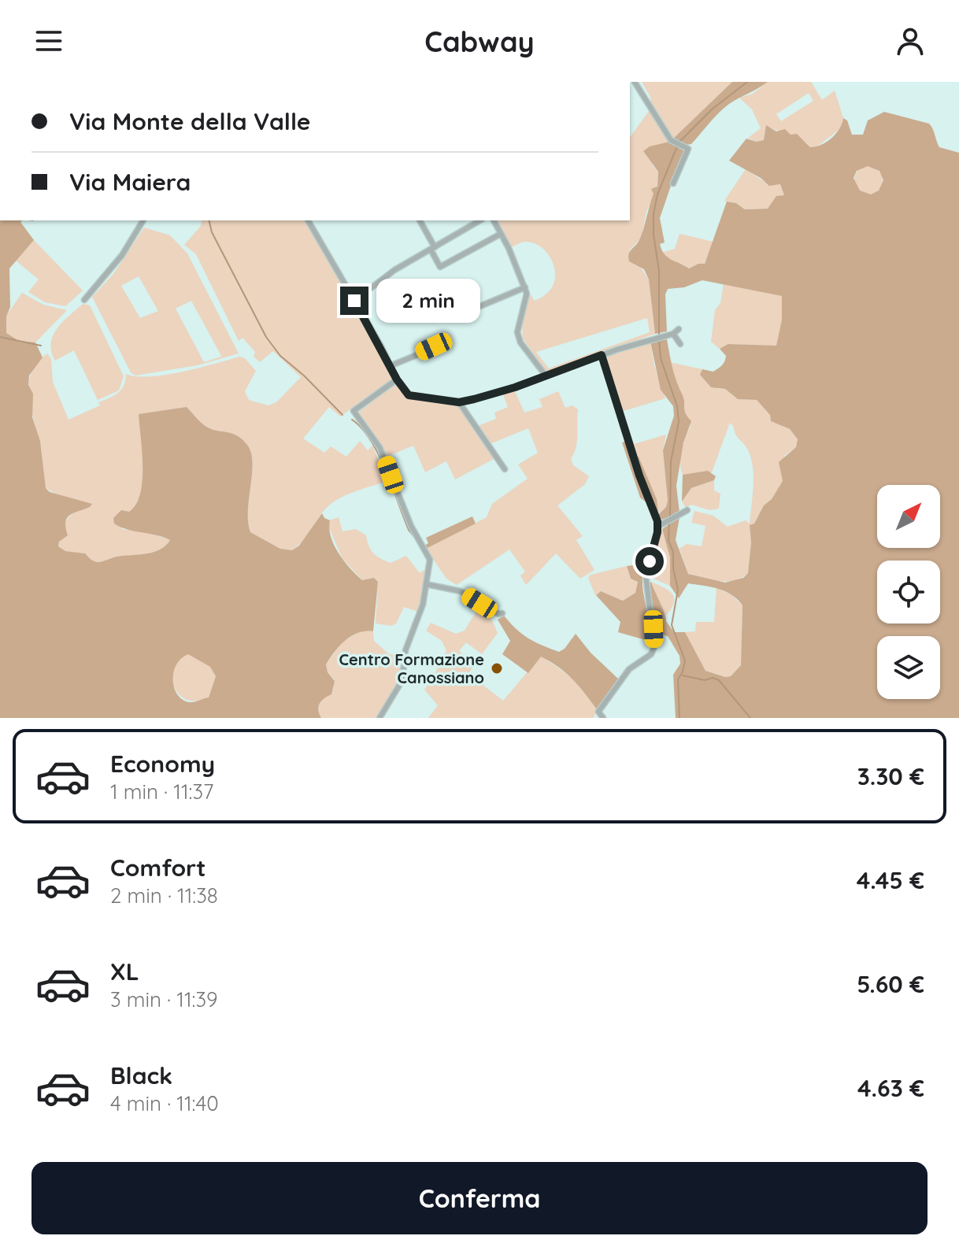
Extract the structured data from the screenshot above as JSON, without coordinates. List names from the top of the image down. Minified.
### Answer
{"places":["Centro Formazione Canossiano"],"north":"top right","page":{"header":"Cabway","banner":["Via Monte della Valle","Via Maiera"],"bubble":"2 min","list":[{"name":"Economy","note":"1 min · 11:37","value":"3.30 €"},{"name":"Comfort","note":"2 min · 11:38","value":"4.45 €"},{"name":"XL","note":"3 min · 11:39","value":"5.60 €"},{"name":"Black","note":"4 min · 11:40","value":"4.63 €"}],"buttons":"Conferma"}}
